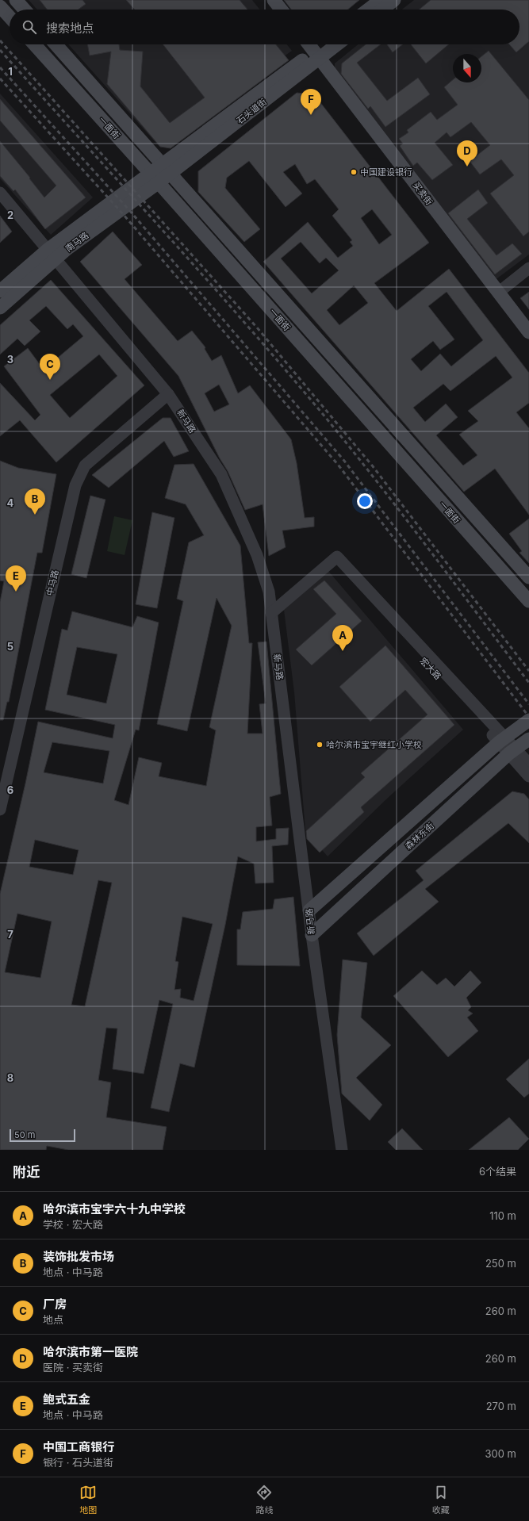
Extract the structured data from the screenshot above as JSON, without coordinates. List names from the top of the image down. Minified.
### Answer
{"streets":{"main road":["石头道街","一面街","买卖街","南马路","森林东街"],"street":["新马路","中马路","宏大路"]},"crossings":[["石头道街","一面街"],["石头道街","买卖街"],["石头道街","南马路"],["一面街","南马路"],["南马路","新马路"],["新马路","中马路"],["新马路","宏大路"],["新马路","森林东街"],["宏大路","森林东街"]],"places":["中国建设银行","哈尔滨市宝宇继红小学校"],"scale_bar":"50 m","north":"bottom","page":{"search":"搜索地点","pins":["F","D","C","B","E","A"],"scale":"50 m","heading":["附近","6个结果"],"list":[{"mark":"A","name":"哈尔滨市宝宇六十九中学校","note":"学校 · 宏大路","value":"110 m"},{"mark":"B","name":"装饰批发市场","note":"地点 · 中马路","value":"250 m"},{"mark":"C","name":"厂房","note":"地点","value":"260 m"},{"mark":"D","name":"哈尔滨市第一医院","note":"医院 · 买卖街","value":"260 m"},{"mark":"E","name":"鲍式五金","note":"地点 · 中马路","value":"270 m"},{"mark":"F","name":"中国工商银行","note":"银行 · 石头道街","value":"300 m"}],"nav":["地图","路线","收藏"]},"grid":{"rows":["1","2","3","4","5","6","7","8"]}}
